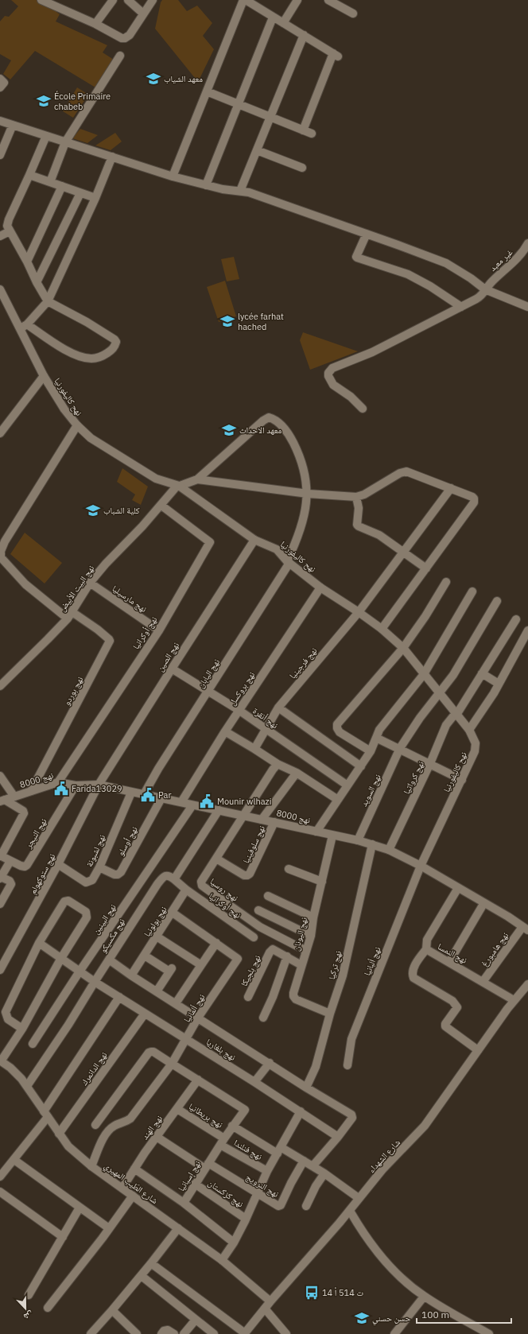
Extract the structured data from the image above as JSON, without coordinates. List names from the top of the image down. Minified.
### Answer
{"streets":{"street":["غير معبد","نهح كاليفورنيا","نهج البيت الأبيض","نهج مارسيليا","نهج أوكرانيا","نهج الصين","نهج فرجينيا","نهج اليابان","نهج بروكسل","نهج بوردو","نهج أنقرة","نهج كرواتيا","نهج 8000","نهج السويد","نهج النيجر","نهج أوسلو","نهج سلوفينيا","نهج لشبونة","نهج ستوكهولم","نهج روسيا","نهج البينين","نهج بولونيا","نهج اليونان","نهج مكسيكو","نهج هامبورغ","نهج النمسا","نهج ألبانيا","نهج تركيا","نهج بلجيكا","نهج ألمانيا","نهج بلغاريا","نهج الدانمرك","نهج بريطانيا","نهج الهند","نهج فنلندا","شارع الشهداء","نهج إسبانيا","شارع الطّيب المهيري","نهج النرويج","نهج كزكستان"]},"crossings":[["نهح كاليفورنيا","نهج البيت الأبيض"],["نهح كاليفورنيا","نهج الصين"],["نهح كاليفورنيا","نهج فرجينيا"],["نهح كاليفورنيا","نهج اليابان"],["نهح كاليفورنيا","نهج بروكسل"],["نهح كاليفورنيا","نهج كرواتيا"],["نهح كاليفورنيا","نهج 8000"],["نهح كاليفورنيا","نهج السويد"],["نهح كاليفورنيا","نهج ألبانيا"],["نهج البيت الأبيض","نهج مارسيليا"],["نهج البيت الأبيض","نهج أوكرانيا"],["نهج البيت الأبيض","نهج بوردو"],["نهج مارسيليا","نهج أوكرانيا"],["نهج أوكرانيا","نهج 8000"],["نهج أوكرانيا","نهج بولونيا"],["نهج الصين","نهج أنقرة"],["نهج الصين","نهج 8000"],["نهج الصين","نهج ستوكهولم"],["نهج فرجينيا","نهج أنقرة"],["نهج اليابان","نهج أنقرة"],["نهج اليابان","نهج 8000"],["نهج بروكسل","نهج أنقرة"],["نهج بروكسل","نهج 8000"],["نهج بوردو","نهج 8000"],["نهج كرواتيا","نهج 8000"],["نهج 8000","نهج السويد"],["نهج 8000","نهج النيجر"],["نهج 8000","نهج أوسلو"],["نهج 8000","نهج سلوفينيا"],["نهج 8000","نهج لشبونة"],["نهج 8000","نهج ستوكهولم"],["نهج 8000","نهج روسيا"],["نهج 8000","نهج البينين"],["نهج 8000","نهج اليونان"],["نهج 8000","نهج هامبورغ"],["نهج 8000","نهج النمسا"],["نهج 8000","نهج ألبانيا"],["نهج 8000","نهج تركيا"],["نهج أوسلو","نهج لشبونة"],["نهج سلوفينيا","نهج روسيا"],["نهج لشبونة","نهج ستوكهولم"],["نهج روسيا","نهج اليونان"],["نهج البينين","نهج بلغاريا"],["نهج بولونيا","نهج ألمانيا"],["نهج اليونان","نهج تركيا"],["نهج اليونان","نهج بلجيكا"],["نهج مكسيكو","نهج بلغاريا"],["نهج مكسيكو","شارع الطّيب المهيري"],["نهج هامبورغ","نهج النمسا"],["نهج النمسا","شارع الشهداء"],["نهج ألمانيا","نهج بلغاريا"],["نهج ألمانيا","شارع الطّيب المهيري"],["نهج بلغاريا","نهج الدانمرك"],["نهج الدانمرك","شارع الطّيب المهيري"],["نهج بريطانيا","نهج الهند"],["نهج بريطانيا","نهج فنلندا"],["نهج بريطانيا","نهج إسبانيا"],["نهج الهند","نهج إسبانيا"],["نهج الهند","شارع الطّيب المهيري"],["نهج فنلندا","نهج إسبانيا"],["شارع الشهداء","شارع الطّيب المهيري"],["نهج إسبانيا","نهج النرويج"],["نهج إسبانيا","نهج كزكستان"]],"places":{"school or university":["معهد الشياب","École Primaire chabeb","lycée farhat hached","معهد الاحداث","كلية الشباب","حسن حسني"],"public building":["Farida13029","Par","Mounir wlhazi"],"bus stop":["14 ت 514 أ"]},"scale_bar":"100 m","north":"bottom"}
